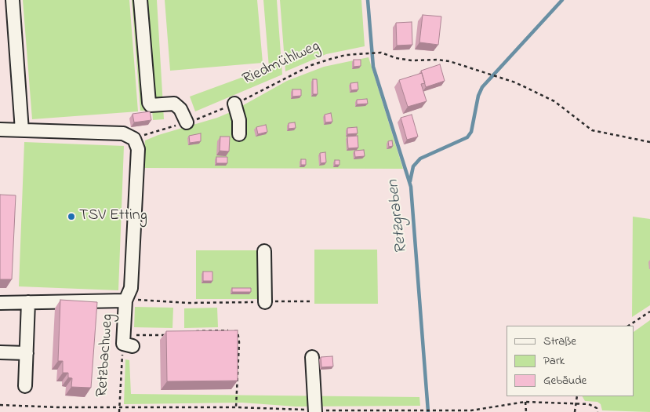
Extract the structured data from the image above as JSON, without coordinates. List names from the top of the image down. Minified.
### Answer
{"streets":{"street":["Retzbachweg"],"path":["Riedmühlweg"]},"water":["Retzgraben"],"places":["TSV Etting"],"legend":["Straße","Park","Gebäude"]}
